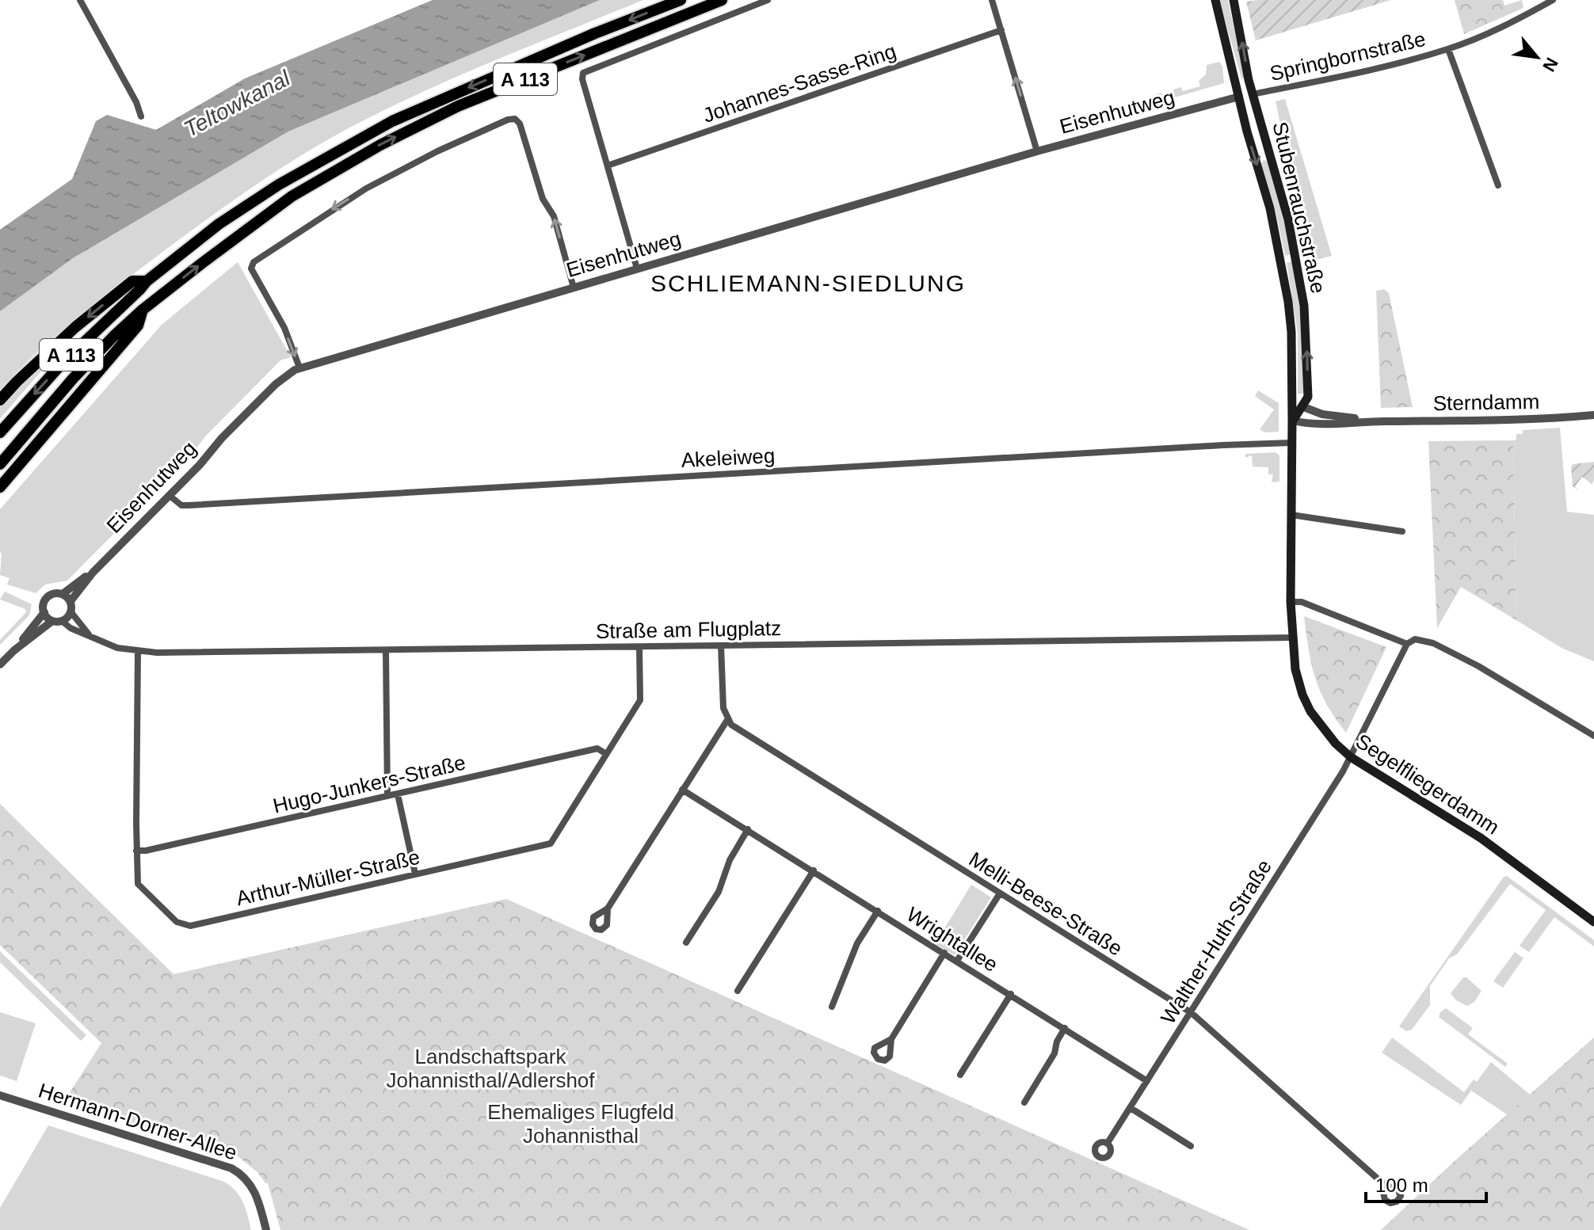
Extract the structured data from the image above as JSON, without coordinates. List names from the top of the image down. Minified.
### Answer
{"streets":{"highway":["A 113"],"main road":["Stubenrauchstraße","Segelfliegerdamm"],"street":["Springbornstraße","Johannes-Sasse-Ring","Eisenhutweg","Sterndamm","Akeleiweg","Straße am Flugplatz","Hugo-Junkers-Straße","Arthur-Müller-Straße","Melli-Beese-Straße","Wrightallee","Walther-Huth-Straße","Hermann-Dorner-Allee"]},"crossings":[["Springbornstraße","Stubenrauchstraße"],["Eisenhutweg","Stubenrauchstraße"],["Eisenhutweg","Akeleiweg"],["Eisenhutweg","Straße am Flugplatz"],["Stubenrauchstraße","Sterndamm"],["Stubenrauchstraße","Akeleiweg"],["Stubenrauchstraße","Segelfliegerdamm"],["Straße am Flugplatz","Segelfliegerdamm"],["Straße am Flugplatz","Arthur-Müller-Straße"],["Hugo-Junkers-Straße","Arthur-Müller-Straße"],["Segelfliegerdamm","Walther-Huth-Straße"],["Melli-Beese-Straße","Walther-Huth-Straße"],["Wrightallee","Walther-Huth-Straße"]],"districts":["SCHLIEMANN-SIEDLUNG"],"water":["Teltowkanal"],"parks":["Landschaftspark Johannisthal/Adlershof","Ehemaliges Flugfeld Johannisthal"],"scale_bar":"100 m","north":"bottom right"}
